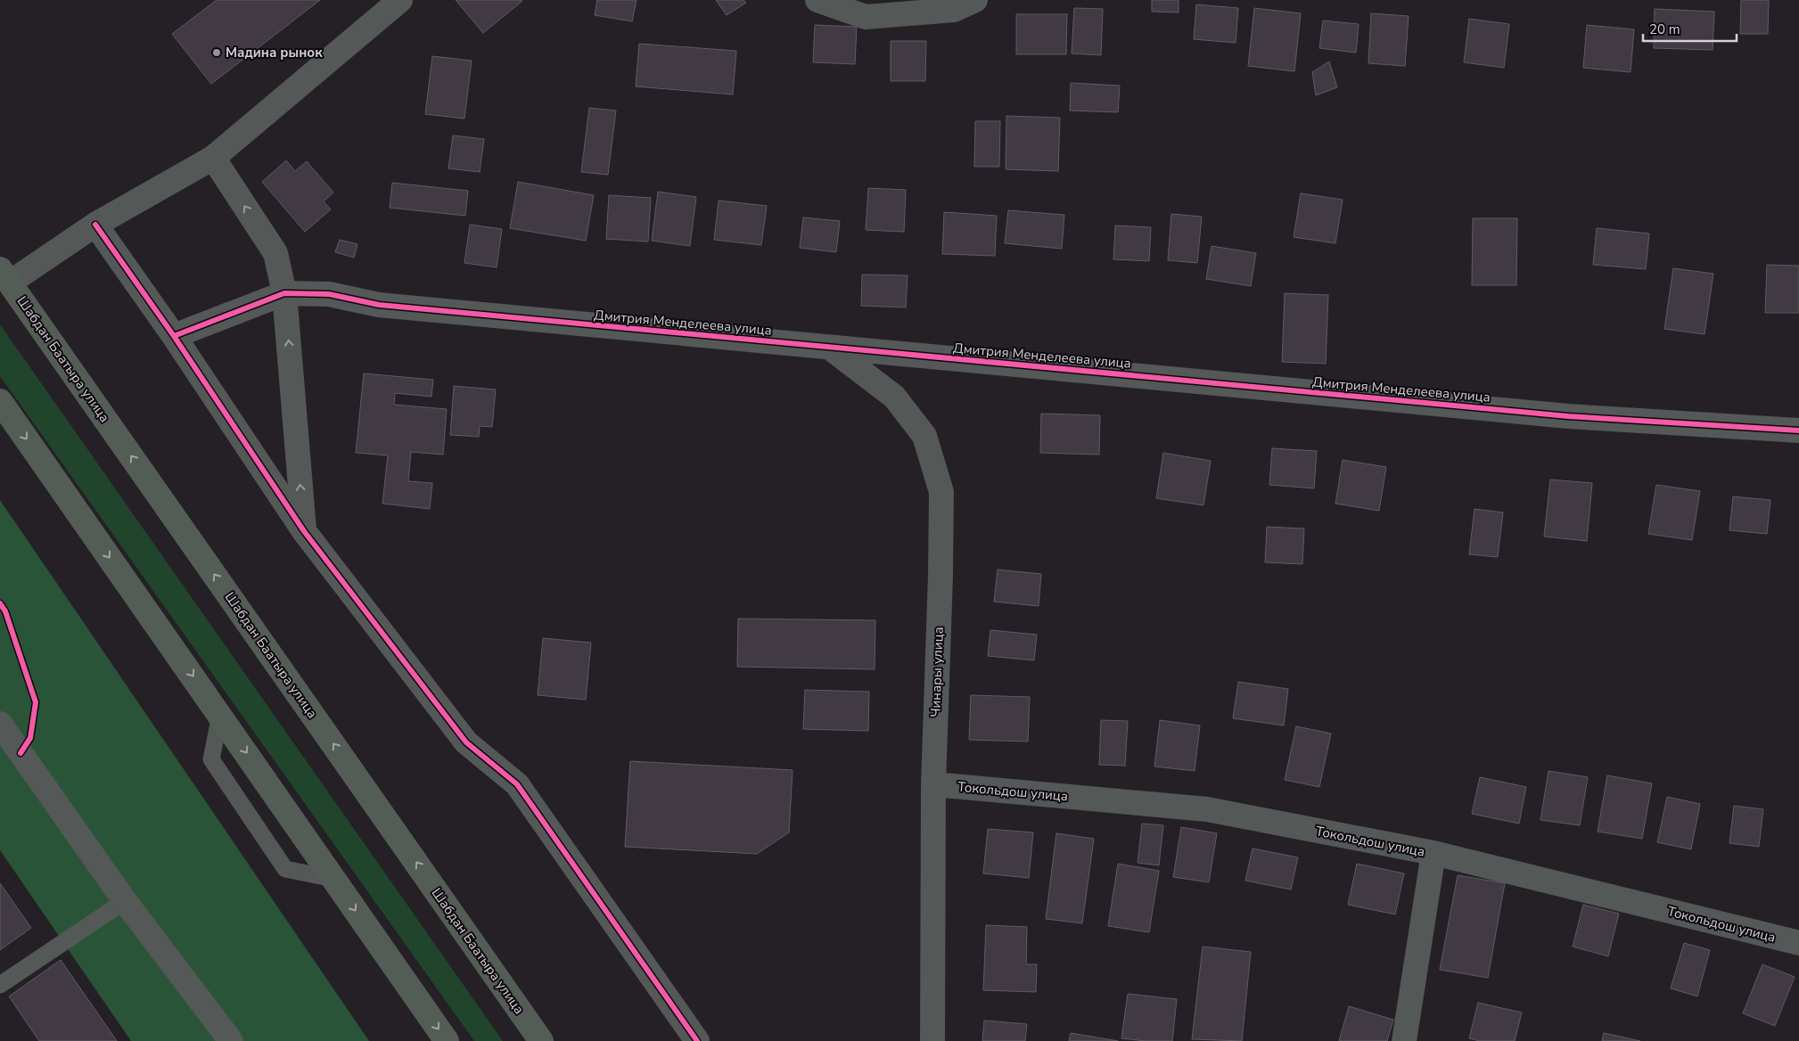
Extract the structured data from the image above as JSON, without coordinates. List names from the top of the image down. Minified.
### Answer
{"streets":{"main road":["Шабдан Баатыра улица"],"street":["Дмитрия Менделеева улица","Чинары улица","Токольдош улица"]},"crossings":[["Дмитрия Менделеева улица","Чинары улица"],["Чинары улица","Токольдош улица"]],"places":["Мадина рынок"],"scale_bar":"20 m"}
